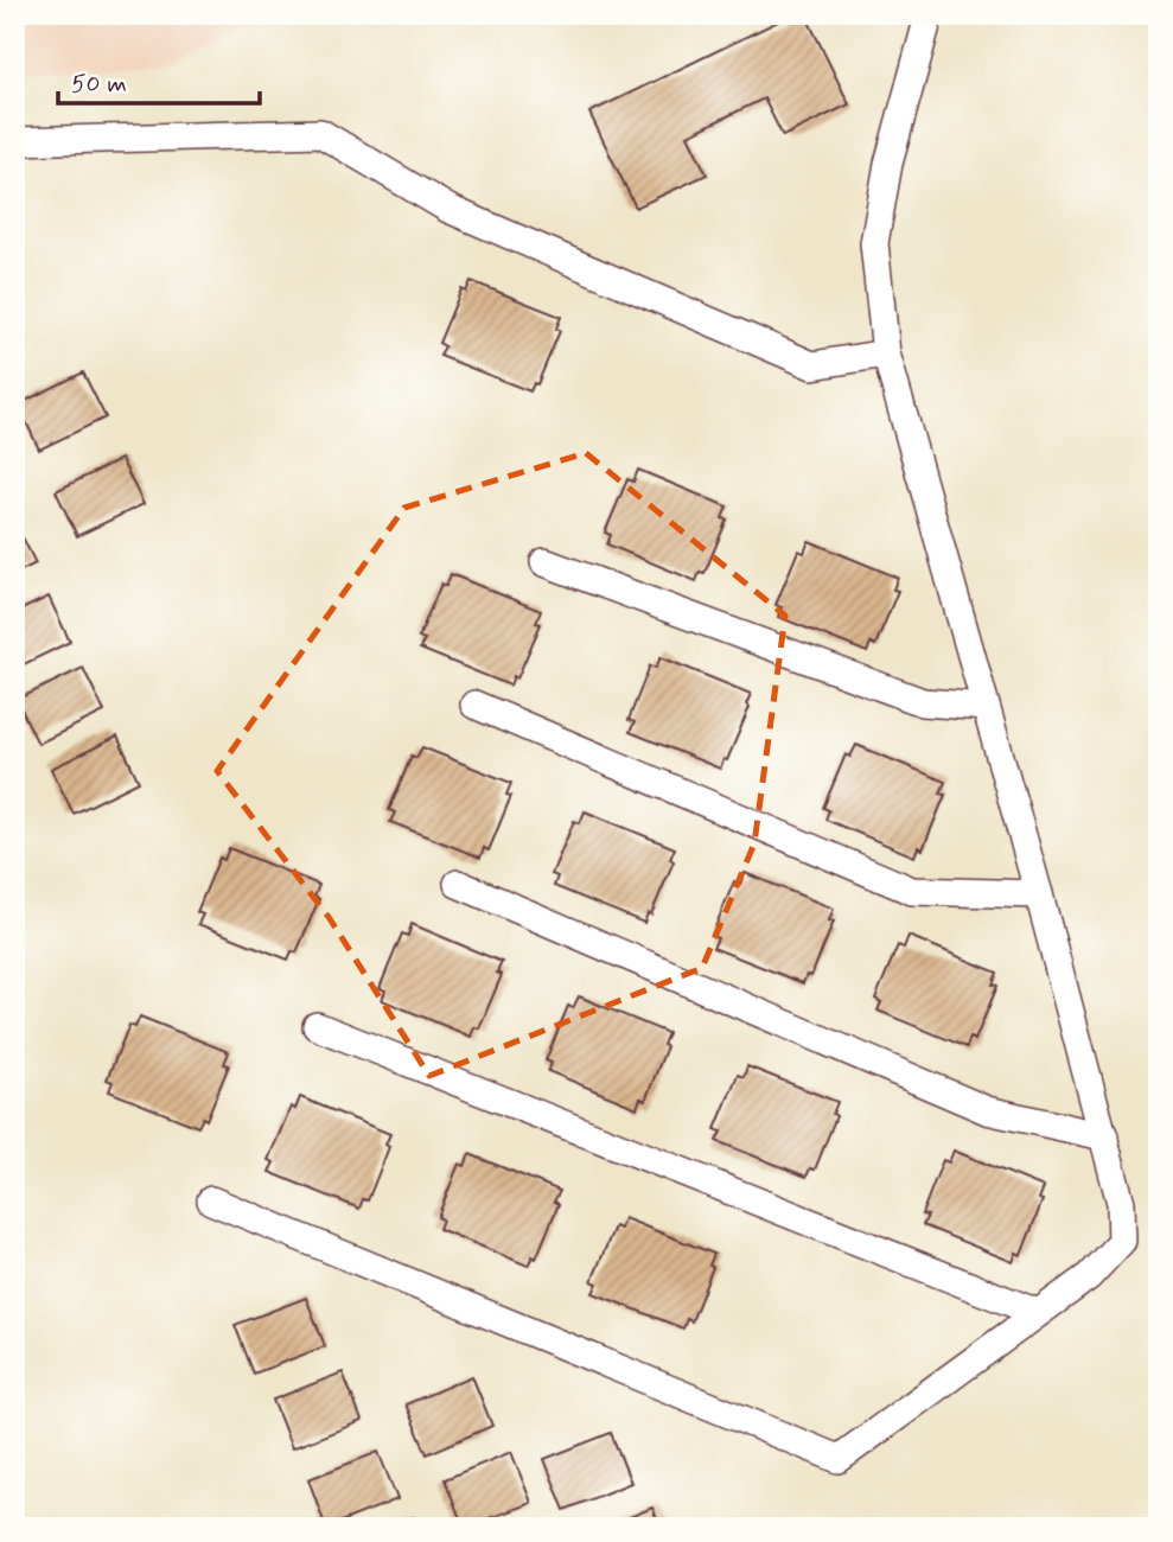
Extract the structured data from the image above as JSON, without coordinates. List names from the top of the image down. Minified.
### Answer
{"scale_bar":"50 m"}
